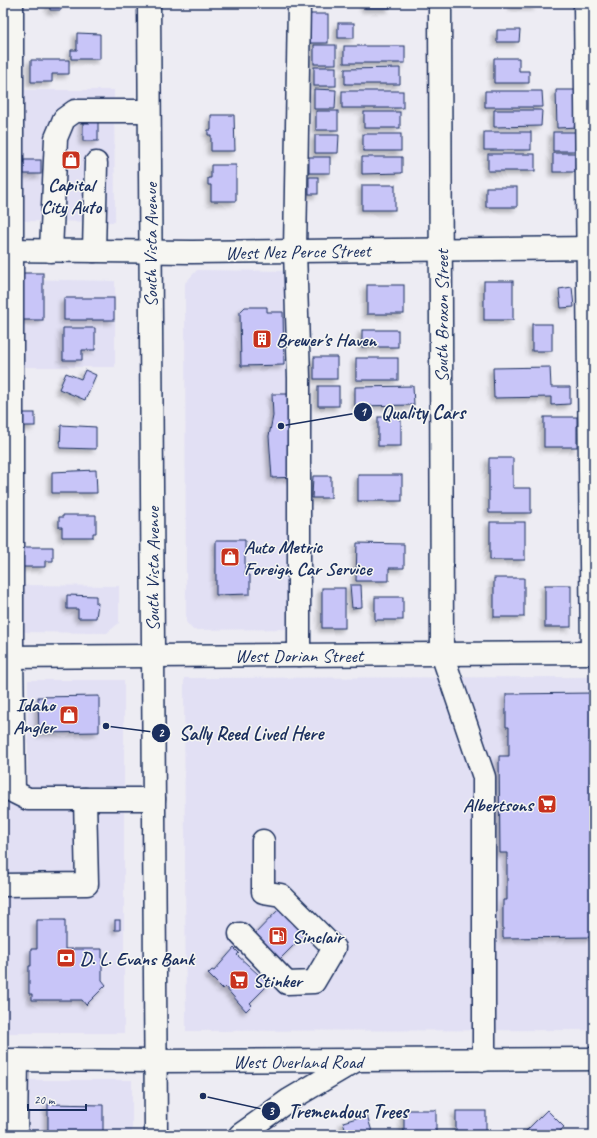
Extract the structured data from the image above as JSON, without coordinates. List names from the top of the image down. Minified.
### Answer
{"streets":{"street":["South Vista Avenue","West Nez Perce Street","South Broxon Street","West Dorian Street","West Overland Road"]},"crossings":[["South Vista Avenue","West Nez Perce Street"],["South Vista Avenue","West Dorian Street"],["South Vista Avenue","West Overland Road"],["West Nez Perce Street","South Broxon Street"],["South Broxon Street","West Dorian Street"],["South Broxon Street","West Overland Road"]],"places":{"shop":["Capital City Auto","Auto Metric Foreign Car Service","Idaho Angler"],"building":["Brewer's Haven"],"other":["Quality Cars","Sally Reed Lived Here","Tremendous Trees"],"supermarket":["Albertsons","Stinker"],"fuel station":["Sinclair"],"bank":["D. L. Evans Bank"]},"scale_bar":"20 m"}
